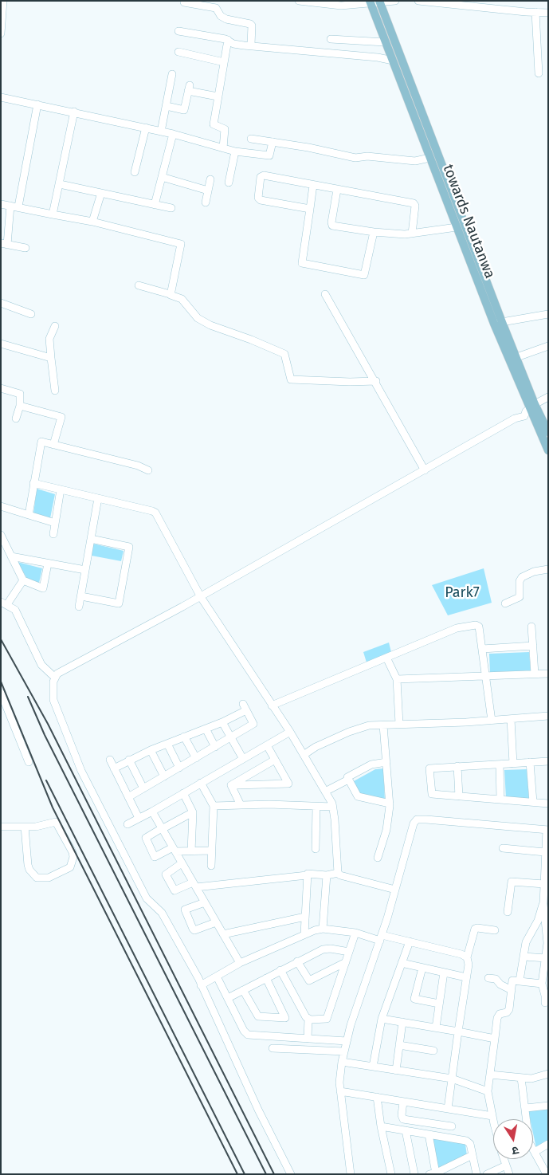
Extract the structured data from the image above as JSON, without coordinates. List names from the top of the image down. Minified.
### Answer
{"streets":{"main road":["towards Nautanwa"]},"parks":["Park7"],"north":"bottom"}
